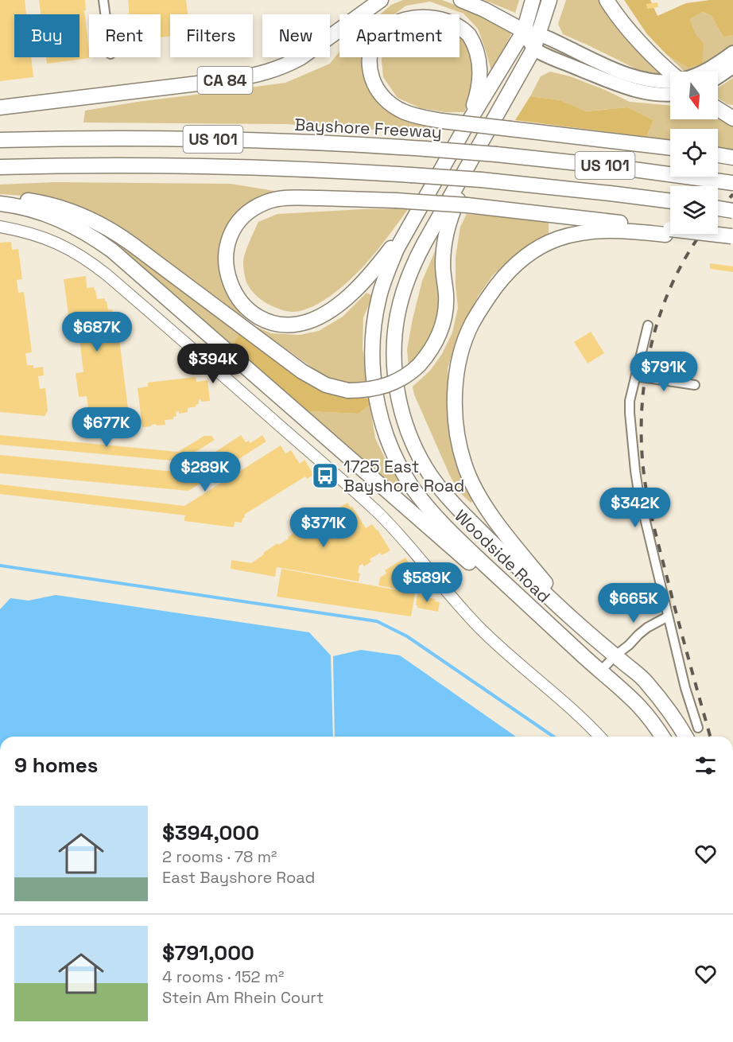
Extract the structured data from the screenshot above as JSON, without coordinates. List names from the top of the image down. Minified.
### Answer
{"streets":{"highway":["CA 84","Bayshore Freeway","US 101","Woodside Road"]},"places":{"bus stop":["1725 East Bayshore Road"]},"north":"bottom","page":{"chip":["Buy","Rent","Filters","New","Apartment"],"price":["$687K","$394K","$791K","$677K","$289K","$342K","$371K","$589K","$665K"],"heading":"9 homes","list":[{"name":"$394,000","note":"2 rooms · 78 m² · East Bayshore Road"},{"name":"$791,000","note":"4 rooms · 152 m² · Stein Am Rhein Court"}]}}
